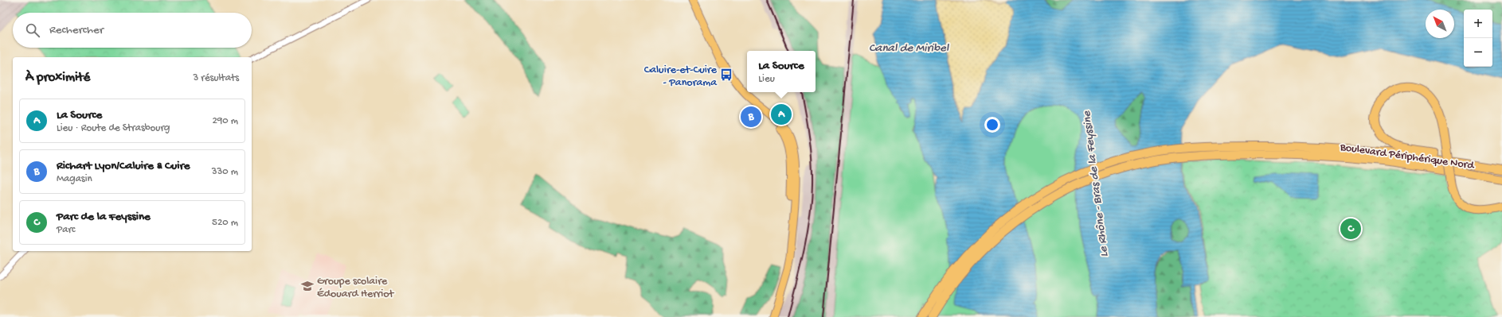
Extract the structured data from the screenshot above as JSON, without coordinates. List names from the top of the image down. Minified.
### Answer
{"streets":{"highway":["Boulevard Périphérique Nord"]},"water":["Canal de Miribel","Le Rhône - Bras de la Feyssine"],"places":{"bus stop":["Caluire-et-Cuire - Panorama"],"school or university":["Groupe scolaire Édouard Herriot"]},"north":"top left","page":{"map_buttons":["+","−"],"search":"Rechercher","popup":["La Source","Lieu"],"heading":["À proximité","3 résultats"],"list":[{"mark":"A","name":"La Source","note":"Lieu · Route de Strasbourg","value":"290 m"},{"mark":"B","name":"Richart Lyon/Caluire & Cuire","note":"Magasin","value":"330 m"},{"mark":"C","name":"Parc de la Feyssine","note":"Parc","value":"520 m"}],"pins":["A","B","C"]}}
